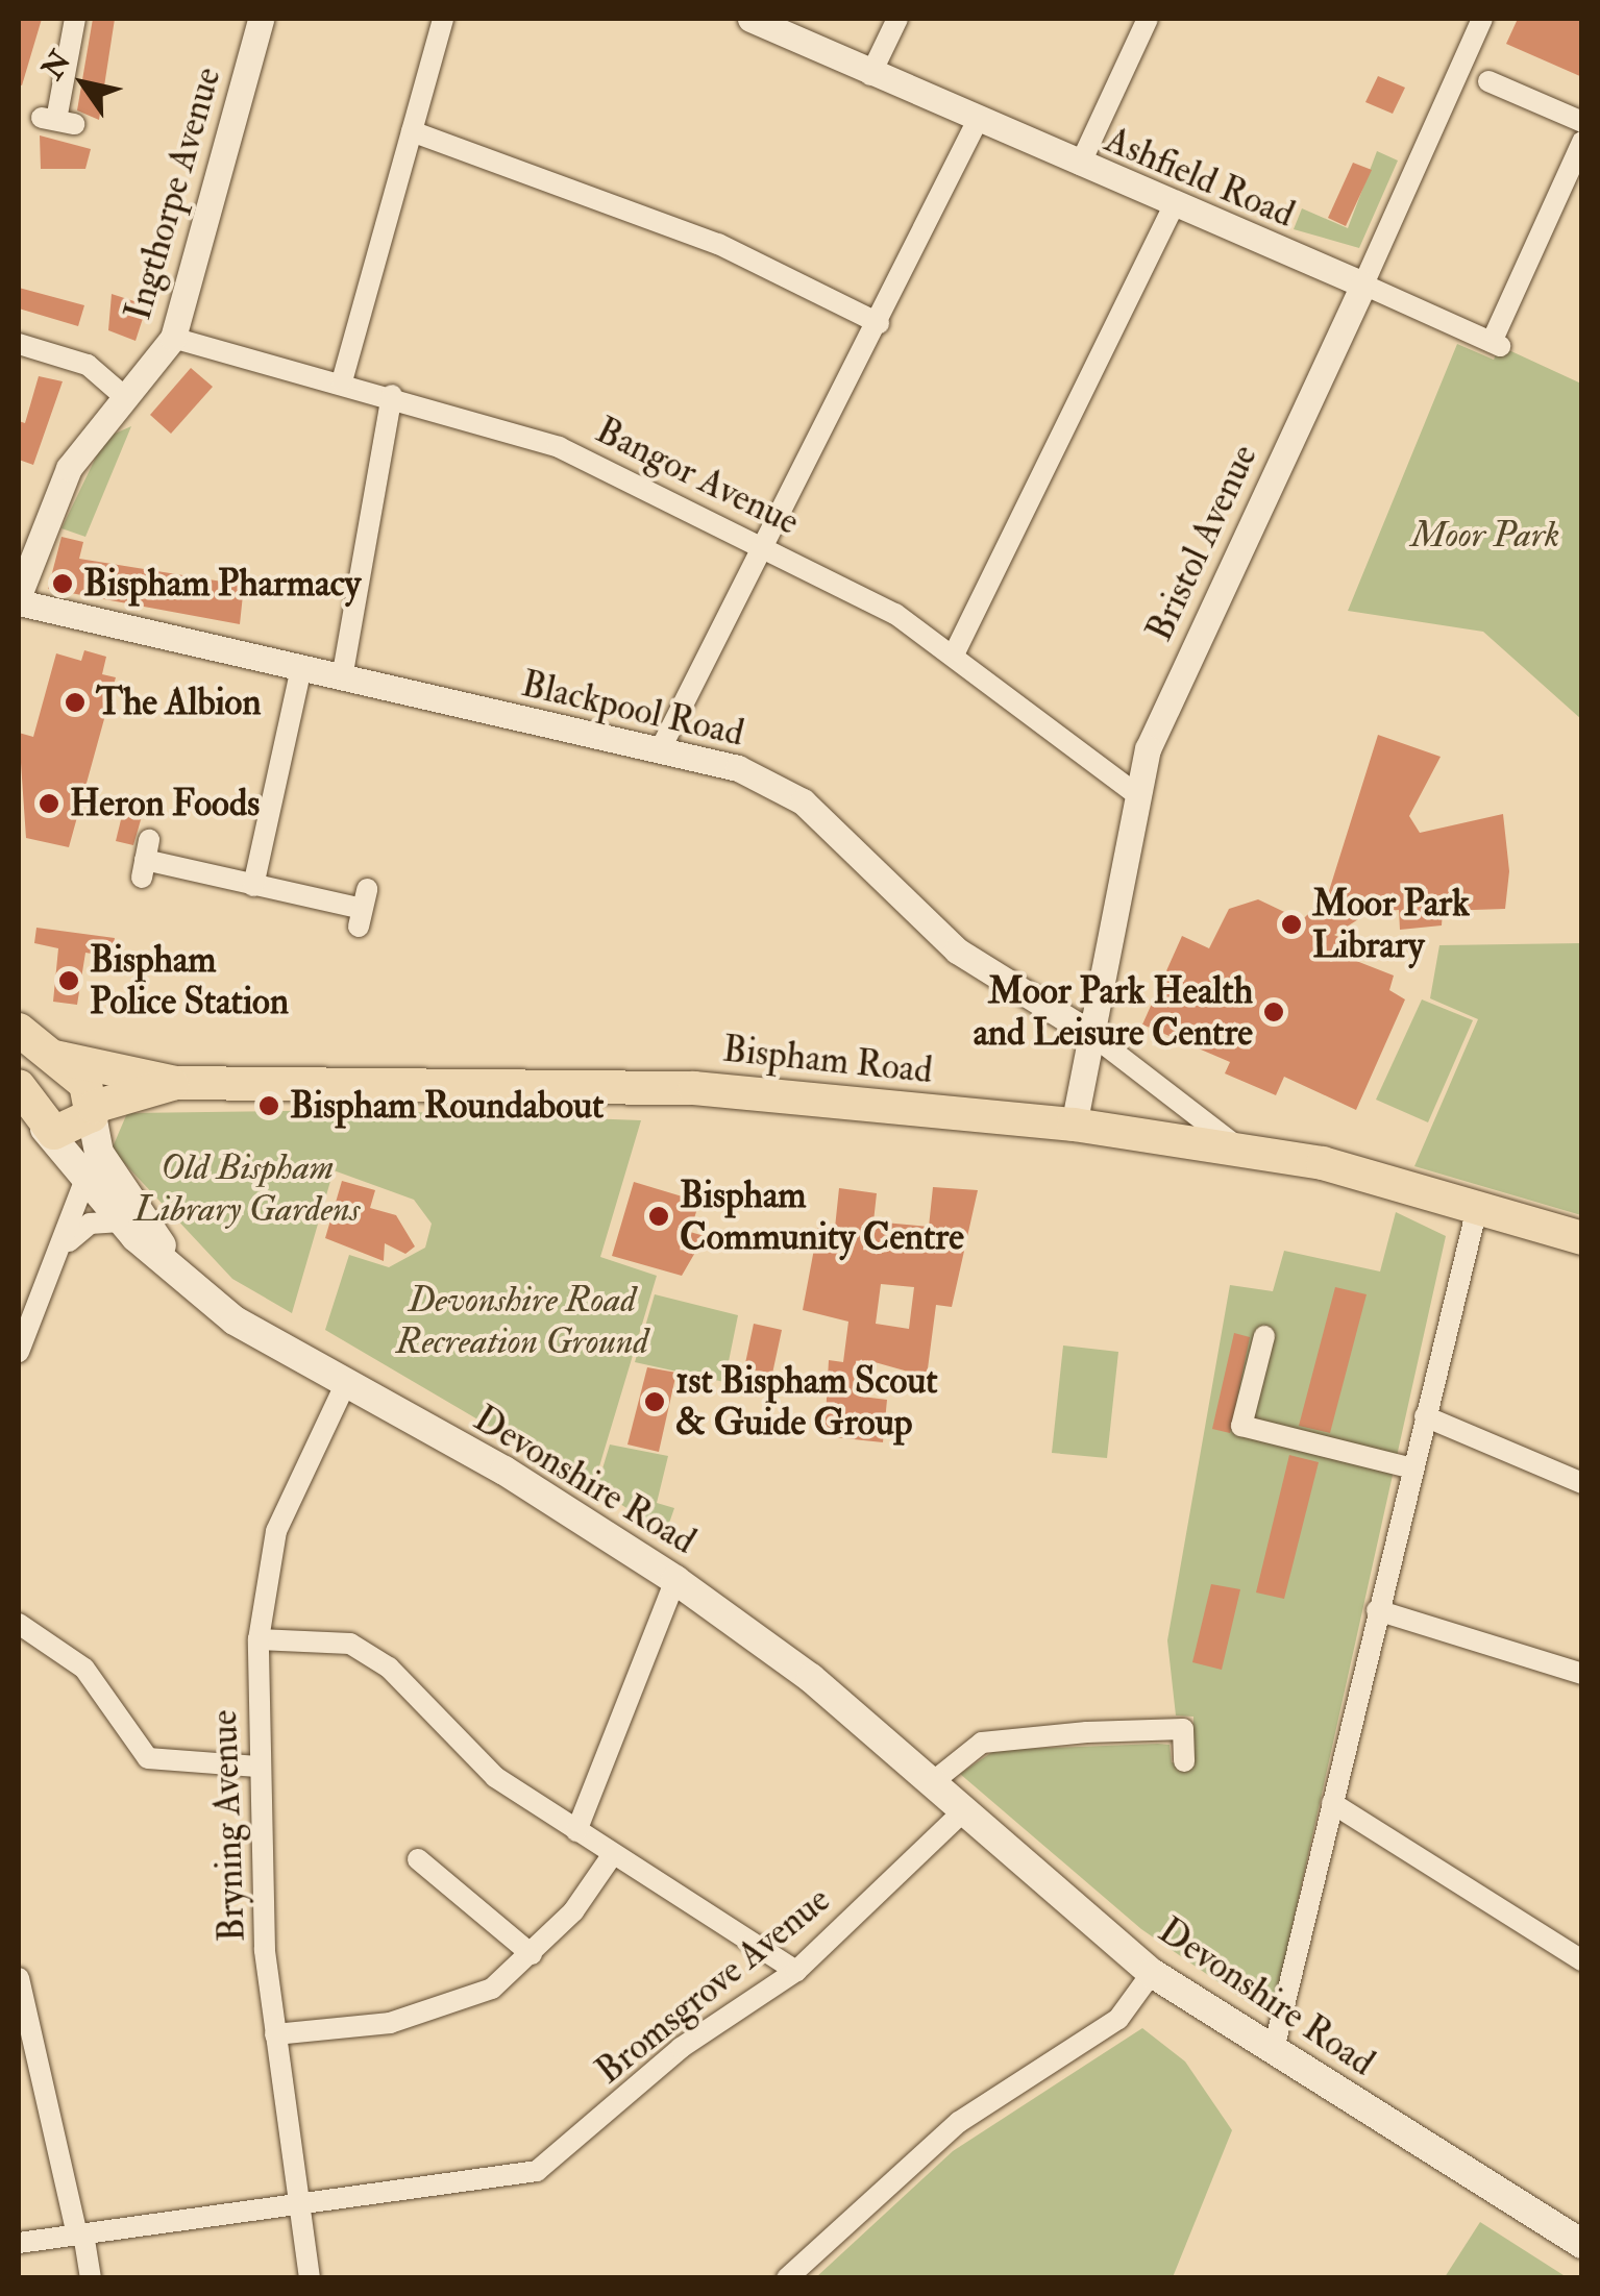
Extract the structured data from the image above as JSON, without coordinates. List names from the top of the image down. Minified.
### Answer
{"streets":{"main road":["Bispham Road","Devonshire Road"],"street":["Ashfield Road","Ingthorpe Avenue","Bangor Avenue","Bristol Avenue","Blackpool Road","Bryning Avenue","Bromsgrove Avenue"]},"crossings":[["Ashfield Road","Bristol Avenue"],["Ingthorpe Avenue","Bangor Avenue"],["Ingthorpe Avenue","Blackpool Road"],["Bangor Avenue","Bristol Avenue"],["Bristol Avenue","Blackpool Road"],["Bristol Avenue","Bispham Road"],["Blackpool Road","Bispham Road"],["Bispham Road","Devonshire Road"],["Devonshire Road","Bryning Avenue"],["Devonshire Road","Bromsgrove Avenue"],["Bryning Avenue","Bromsgrove Avenue"]],"parks":["Moor Park","Old Bispham Library Gardens","Devonshire Road Recreation Ground"],"places":["Bispham Pharmacy","The Albion","Heron Foods","Moor Park Library","Bispham Police Station","Moor Park Health and Leisure Centre","Bispham Roundabout","Bispham Community Centre","1st Bispham Scout & Guide Group"],"north":"top left"}
